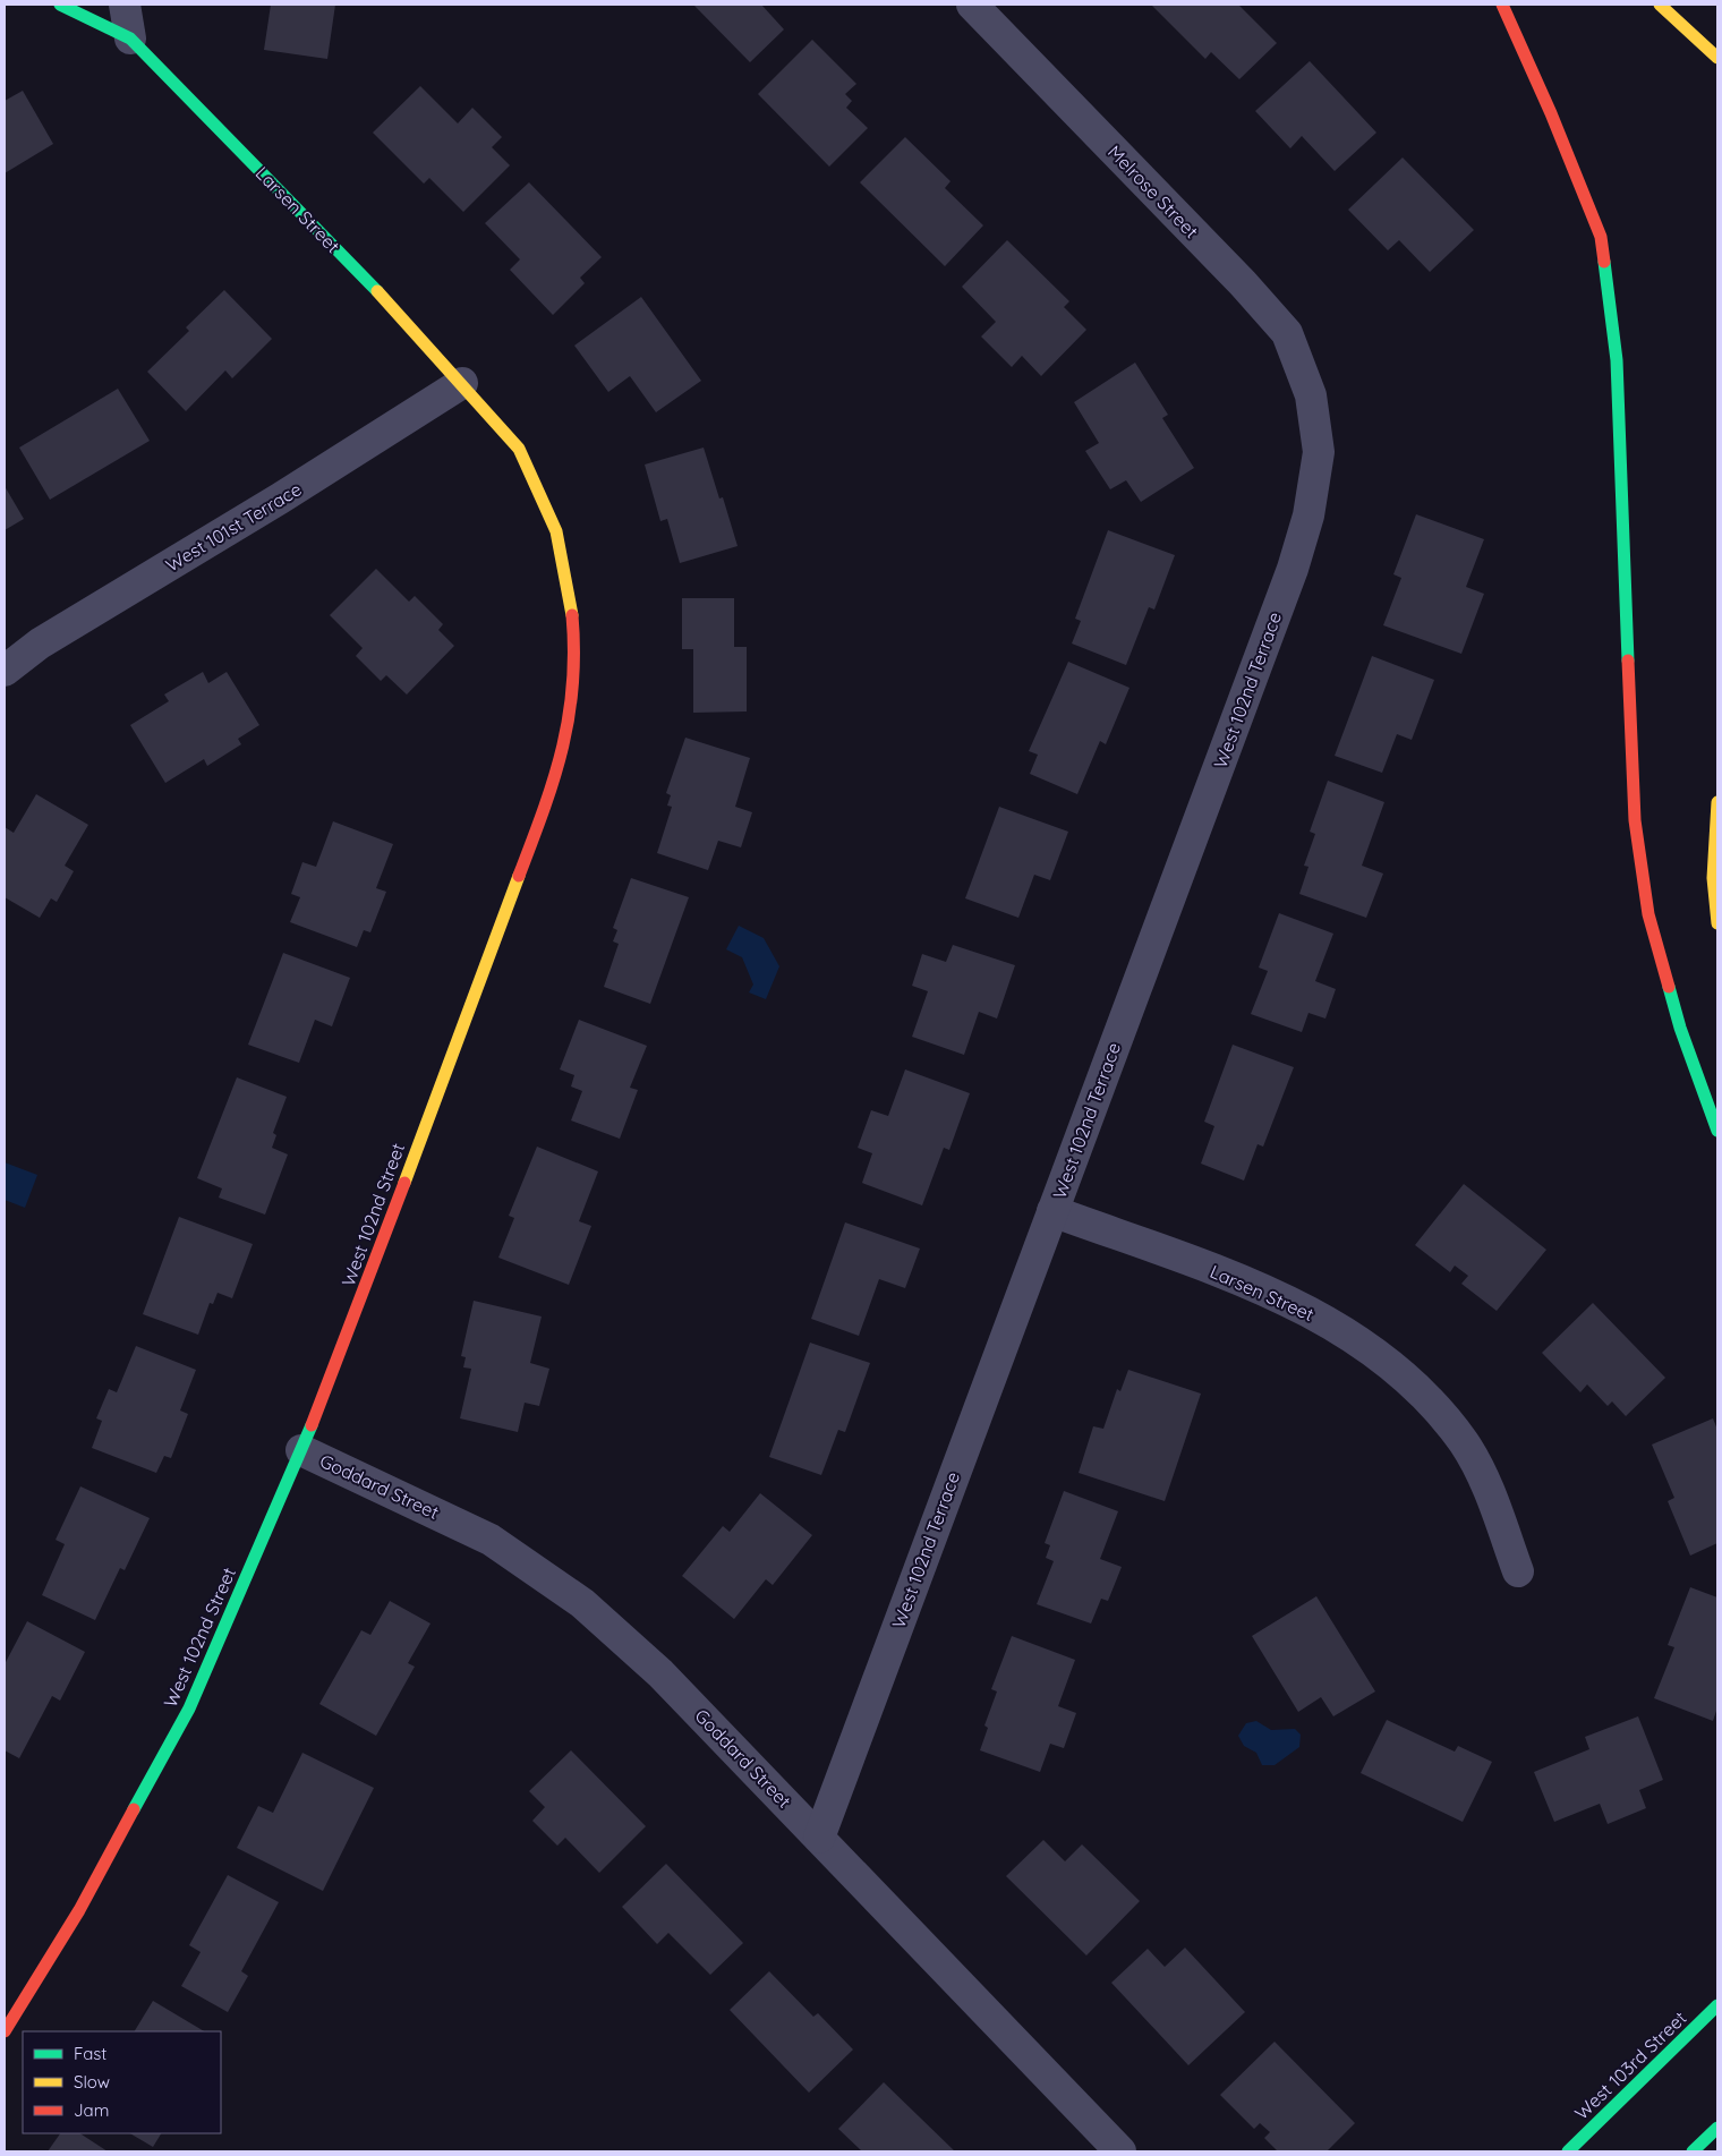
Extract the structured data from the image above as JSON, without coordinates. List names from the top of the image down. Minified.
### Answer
{"streets":{"main road":["Larsen Street","West 102nd Street","West 103rd Street"],"street":["Melrose Street","West 101st Terrace","West 102nd Terrace","Goddard Street"]},"crossings":[["Melrose Street","West 102nd Terrace"],["Larsen Street","West 101st Terrace"],["Larsen Street","West 102nd Terrace"],["Larsen Street","West 102nd Street"],["West 101st Terrace","West 102nd Street"],["West 102nd Terrace","Goddard Street"],["West 102nd Street","Goddard Street"]],"legend":["Fast","Slow","Jam"]}
